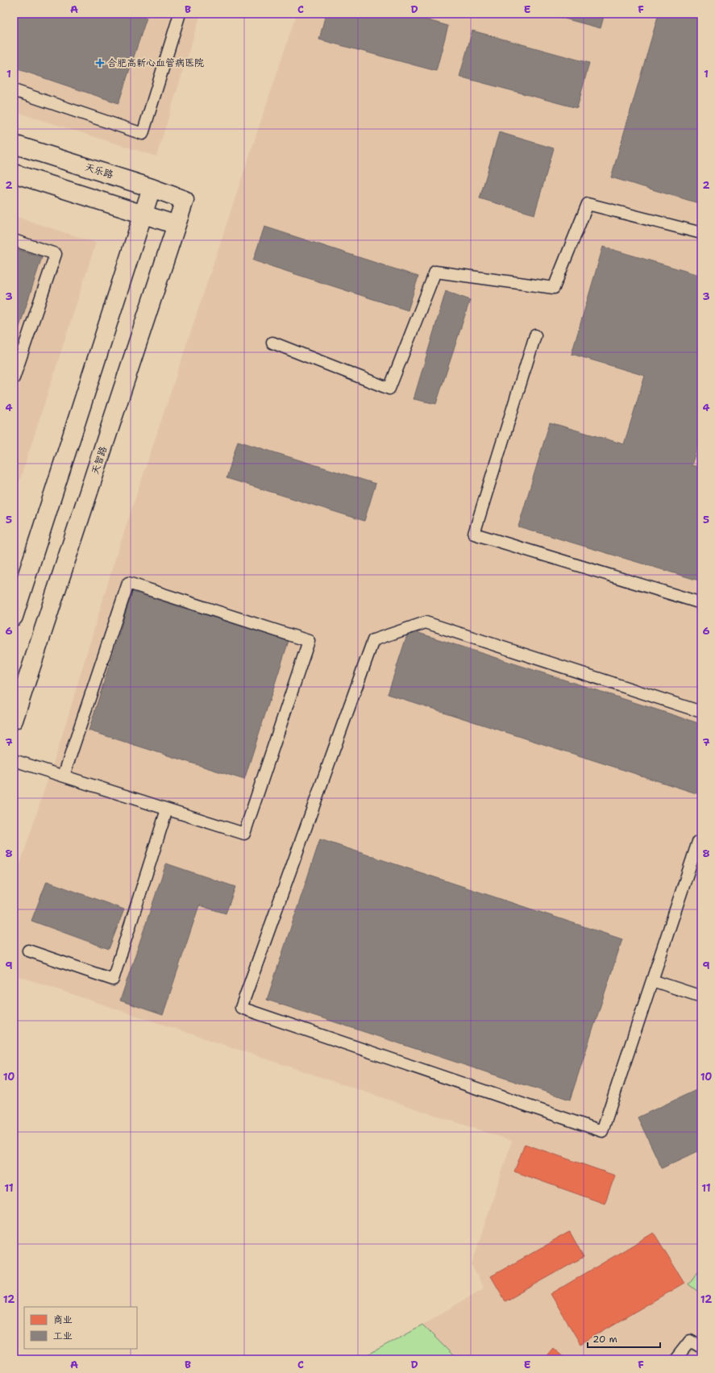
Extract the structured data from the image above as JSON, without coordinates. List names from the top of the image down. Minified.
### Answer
{"streets":{"street":["天乐路","天智路"]},"crossings":[["天乐路","天智路"]],"places":{"health":["合肥高新心血管病医院"]},"legend":["商业","工业"],"scale_bar":"20 m","grid":{"columns":["A","B","C","D","E","F"],"rows":["1","2","3","4","5","6","7","8","9","10","11","12"]}}
